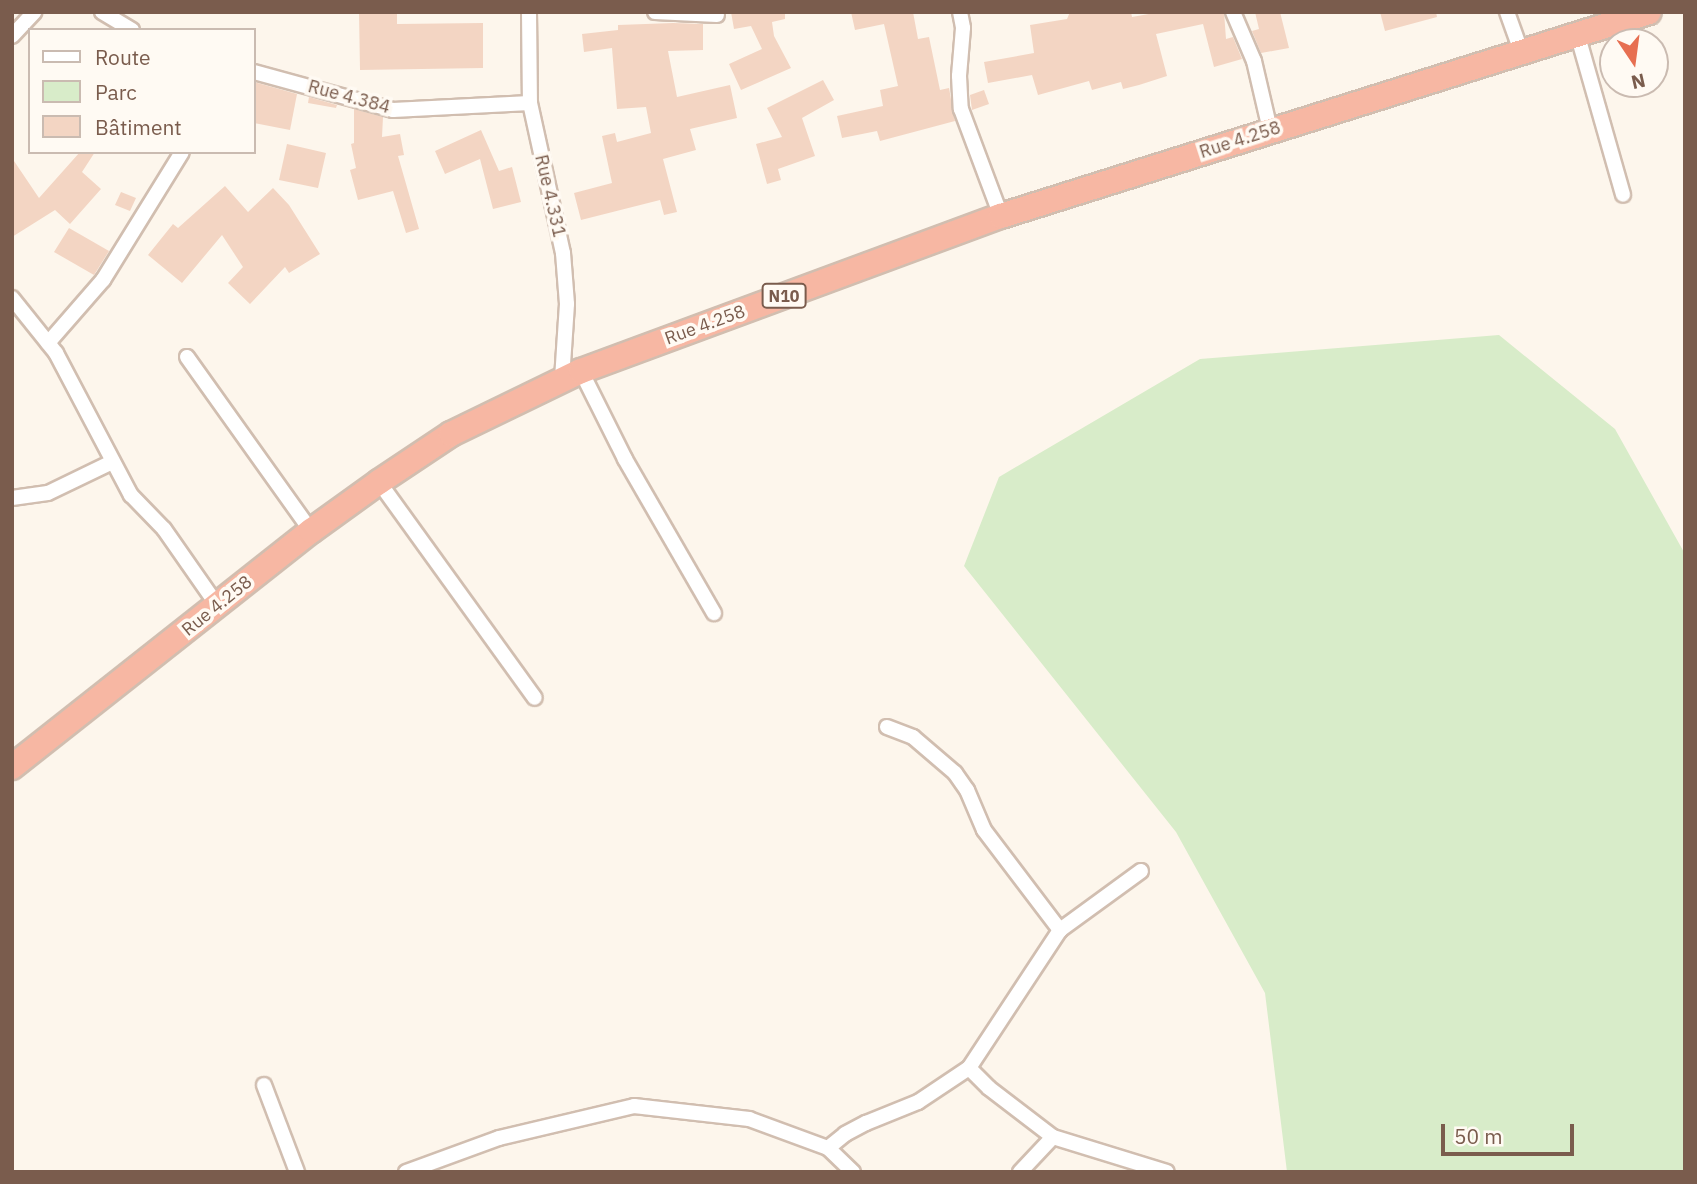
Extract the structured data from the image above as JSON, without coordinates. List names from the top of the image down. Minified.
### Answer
{"streets":{"highway":["Rue 4.258","N10"],"street":["Rue 4.384","Rue 4.331"]},"crossings":[["Rue 4.384","Rue 4.331"],["Rue 4.258","Rue 4.331"]],"legend":["Route","Parc","Bâtiment"],"scale_bar":"50 m","north":"bottom"}
